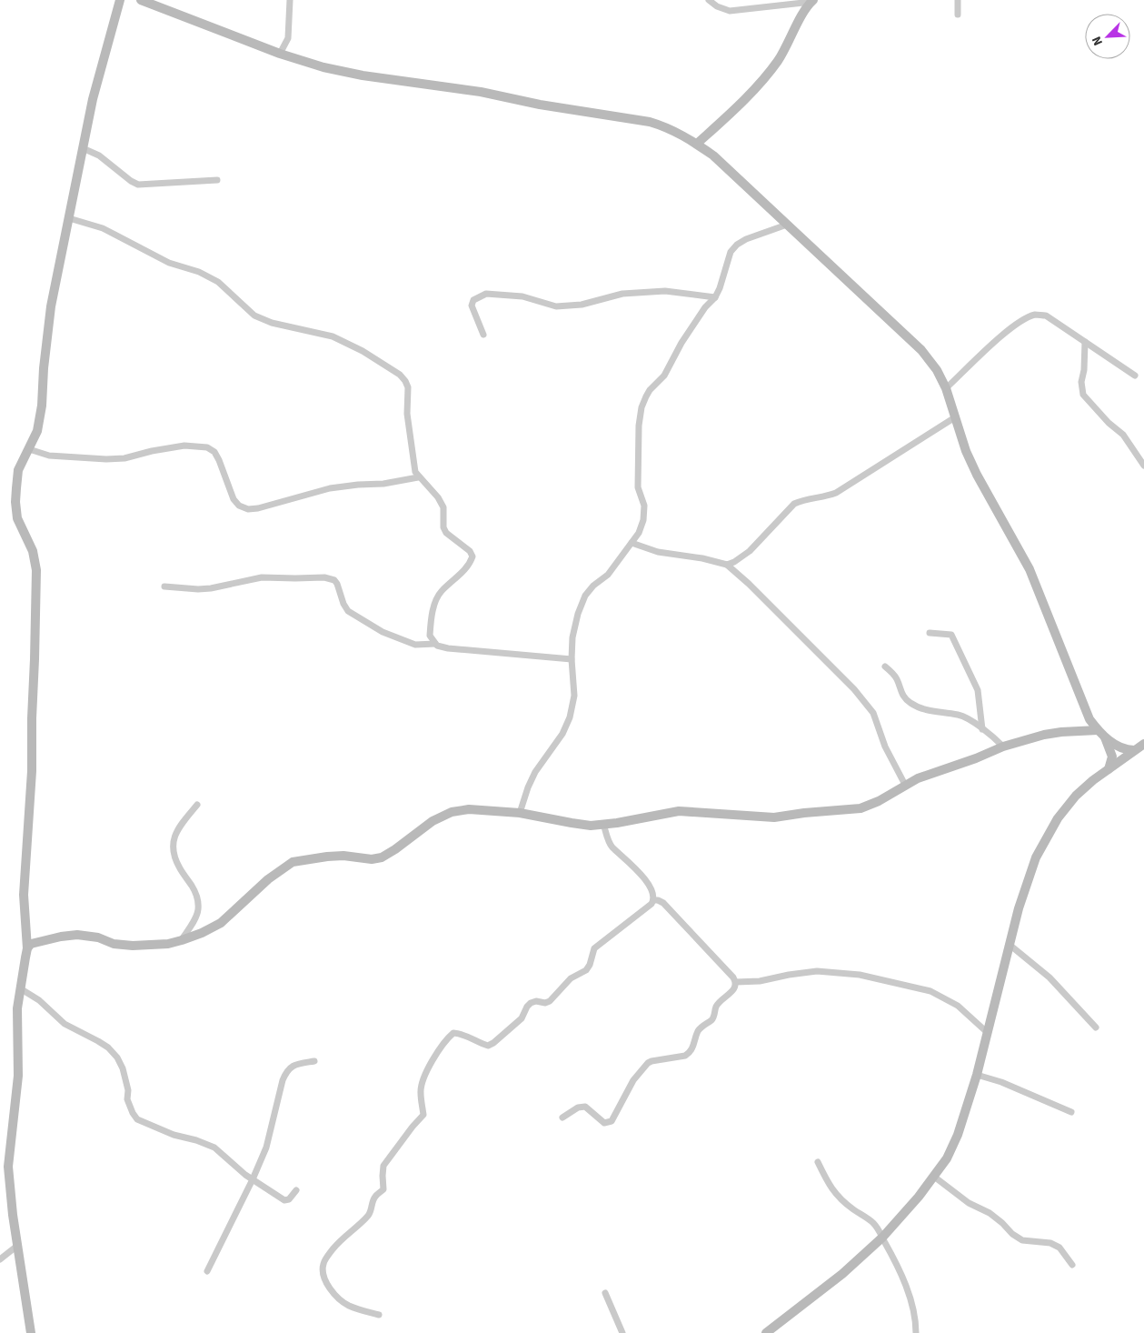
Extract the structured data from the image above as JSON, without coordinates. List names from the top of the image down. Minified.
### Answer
{"north":"bottom left"}
